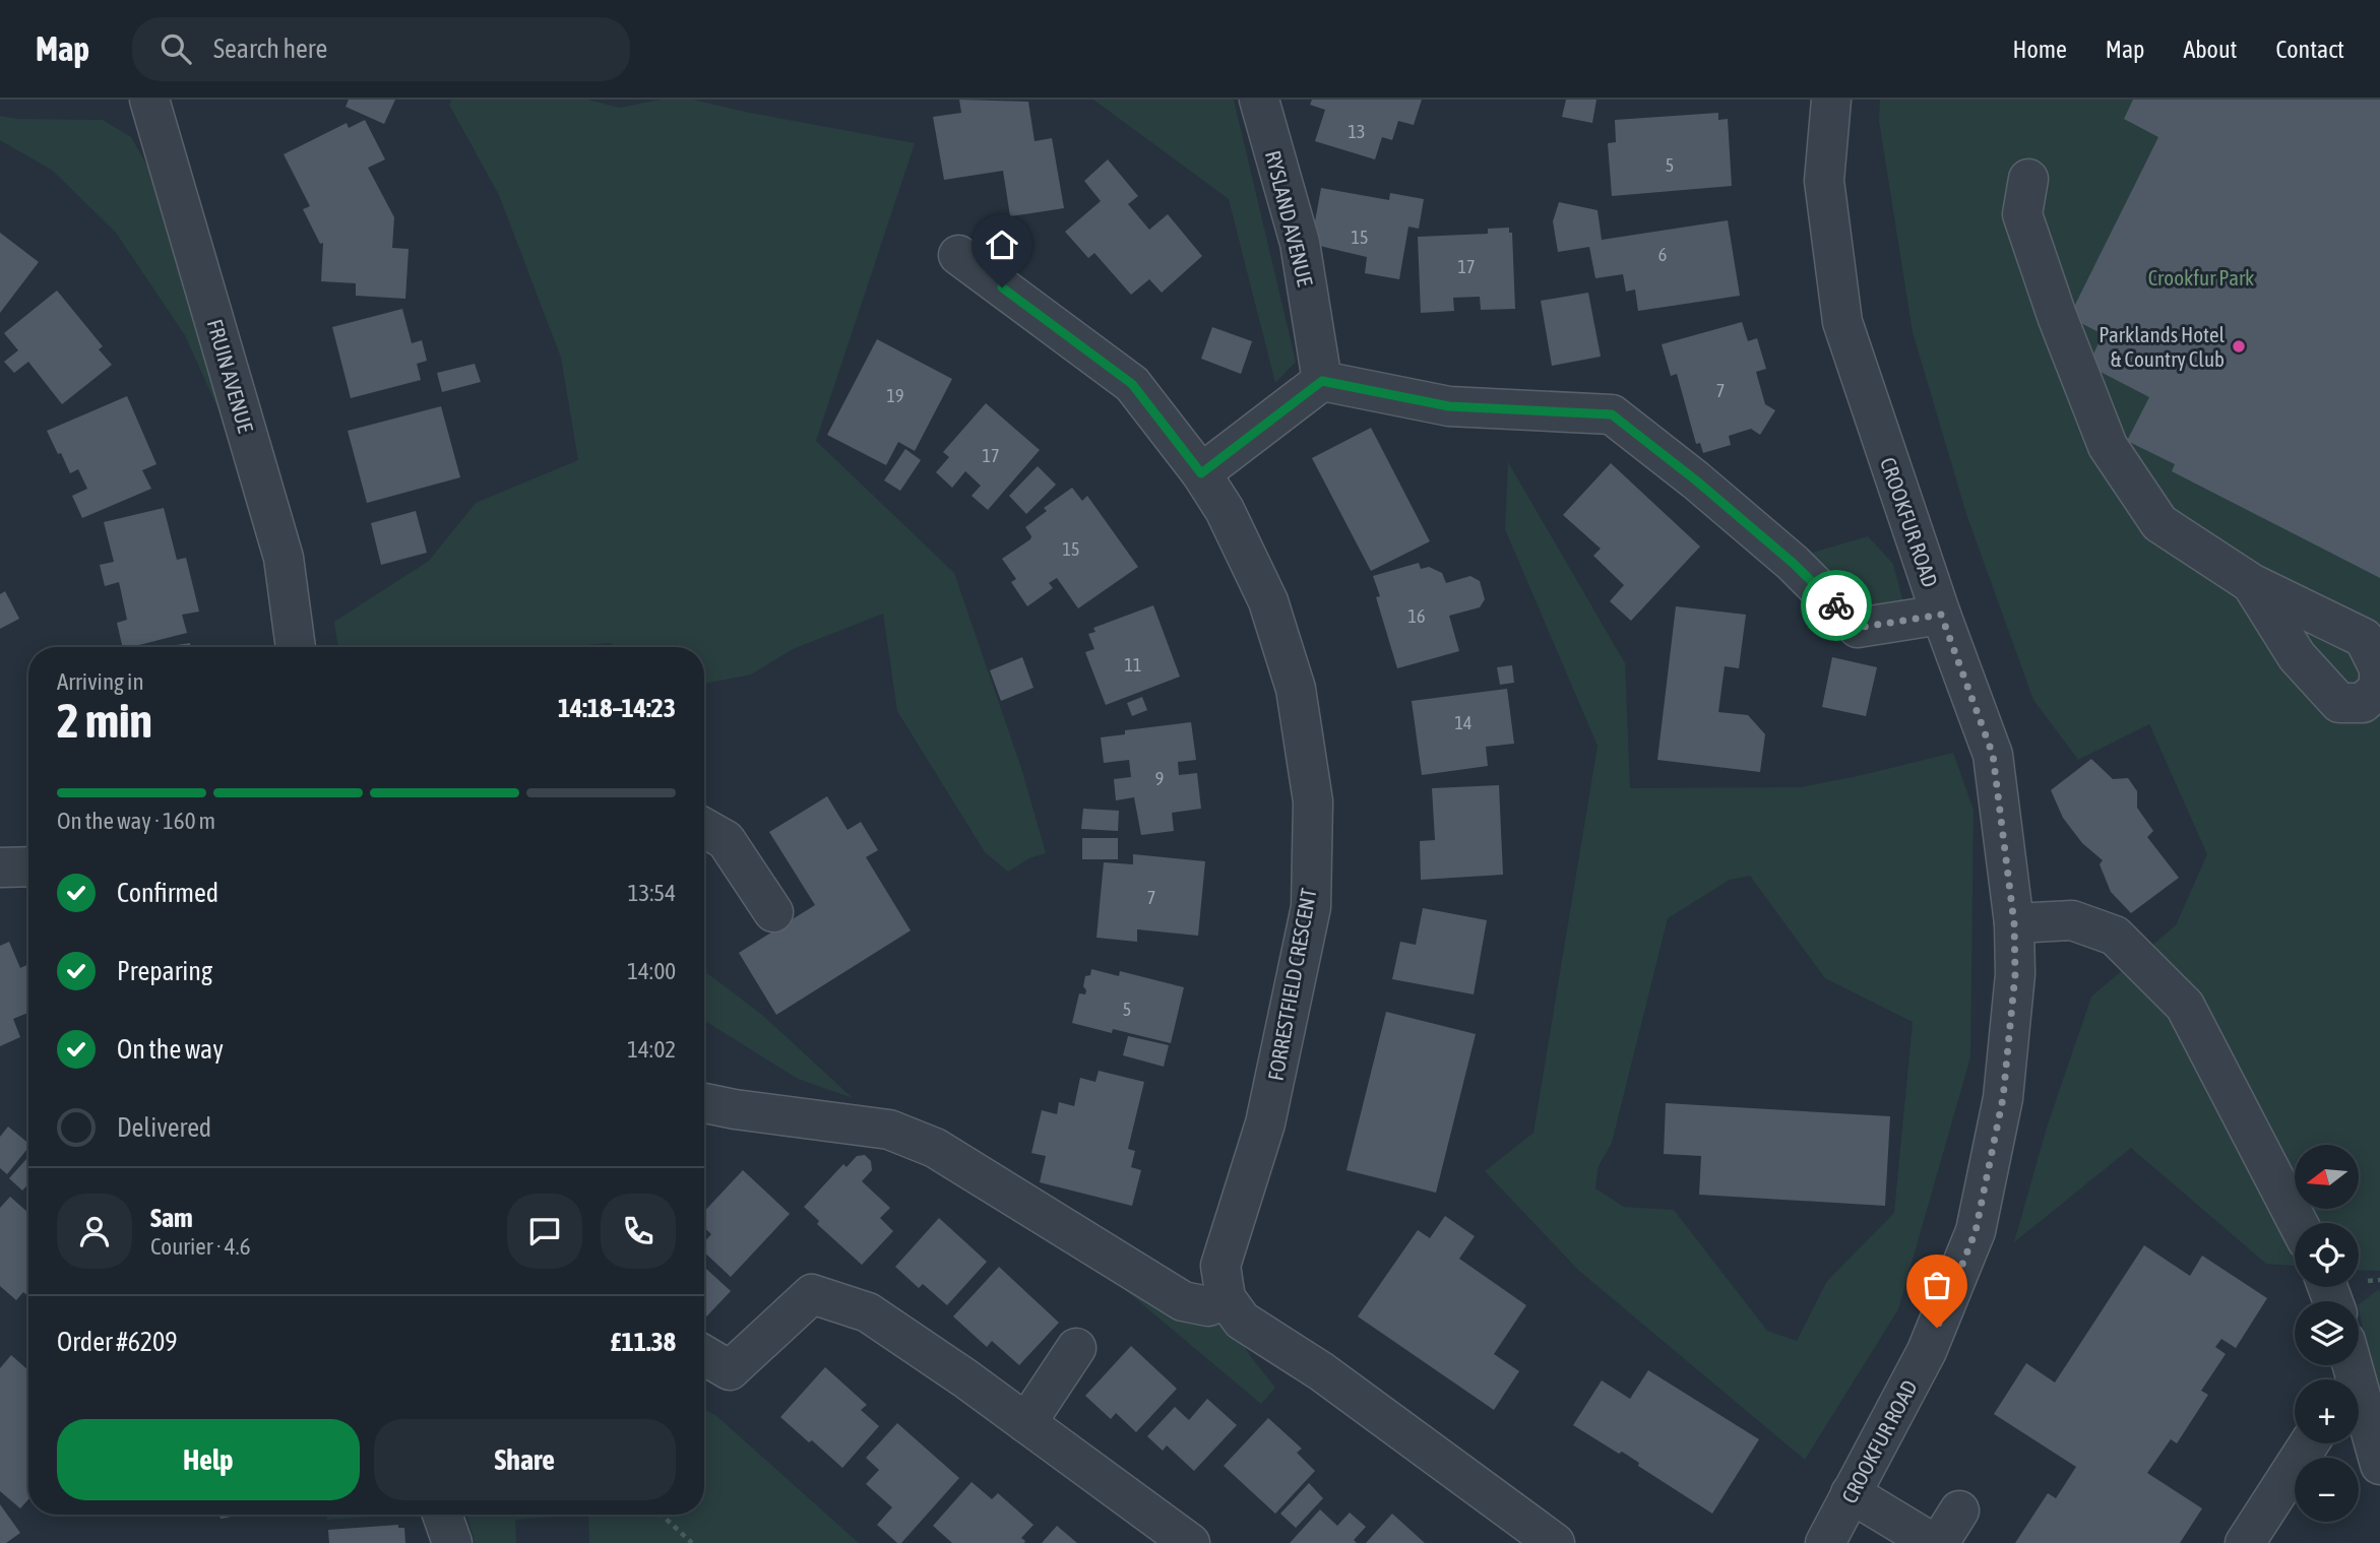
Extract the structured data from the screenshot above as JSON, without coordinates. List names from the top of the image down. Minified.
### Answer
{"streets":{"street":["RYSLAND AVENUE","FRUIN AVENUE","CROOKFUR ROAD","FORRESTFIELD CRESCENT"]},"parks":["Crookfur Park"],"places":["Parklands Hotel & Country Club"],"house_numbers":["13","5","15","6","17","7","19","17","15","16","11","14","9","7","5"],"north":"left","page":{"header":"Map","search":"Search here","nav":["Home","Map","About","Contact"],"heading":["2 min","Arriving in","14:18–14:23"],"panel":["Sam","Courier · 4.6","Order #6209","£11.38"],"bar":"On the way · 160 m","list":[["Confirmed","13:54"],["Preparing","14:00"],["On the way","14:02"],"Delivered"],"map_buttons":["+","−"],"buttons":["Help","Share"]}}
